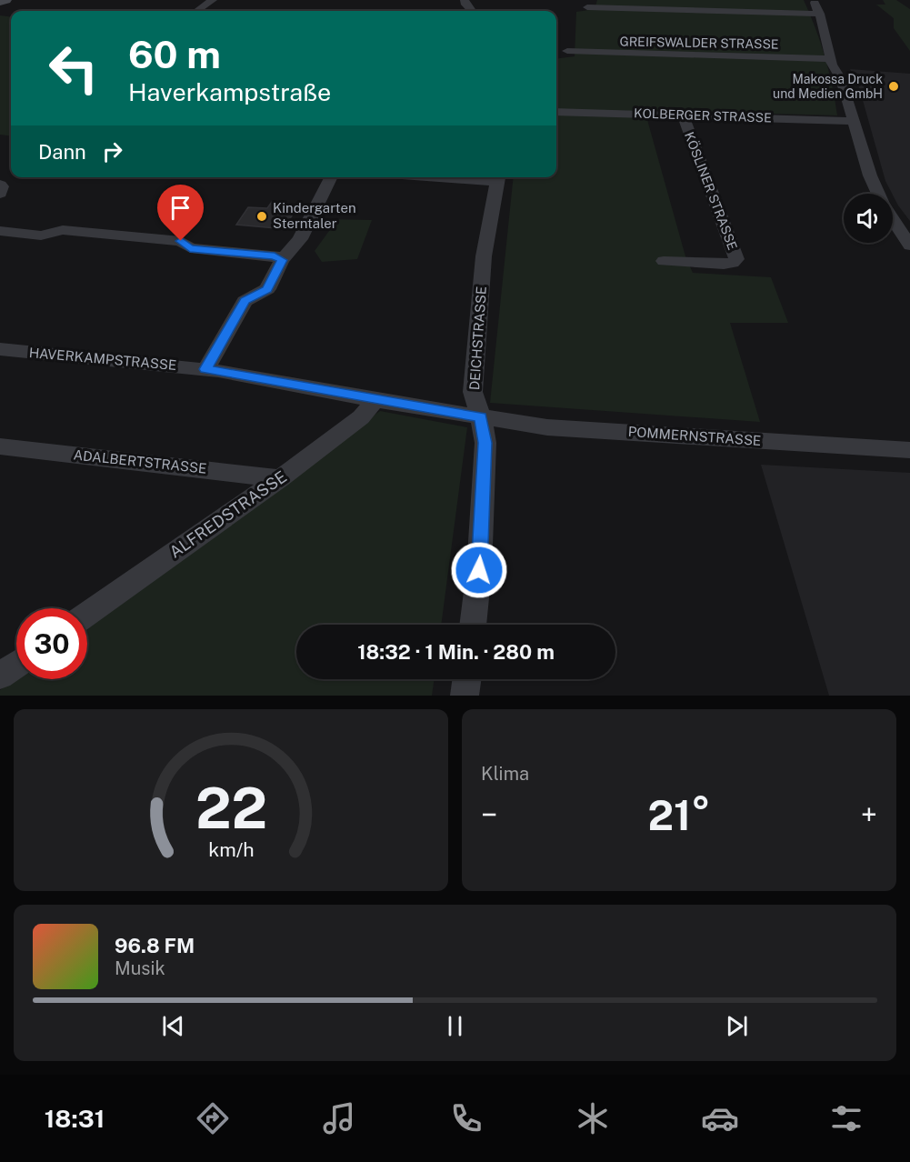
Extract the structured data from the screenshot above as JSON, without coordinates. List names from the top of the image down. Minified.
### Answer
{"streets":{"street":["GREIFSWALDER STRASSE","KOLBERGER STRASSE","KÖSLINER STRASSE","DEICHSTRASSE","HAVERKAMPSTRASSE","POMMERNSTRASSE","ADALBERTSTRASSE","ALFREDSTRASSE"]},"crossings":[["KOLBERGER STRASSE","KÖSLINER STRASSE"],["DEICHSTRASSE","HAVERKAMPSTRASSE"],["DEICHSTRASSE","POMMERNSTRASSE"],["HAVERKAMPSTRASSE","POMMERNSTRASSE"],["HAVERKAMPSTRASSE","ALFREDSTRASSE"],["ADALBERTSTRASSE","ALFREDSTRASSE"]],"places":["Makossa Druck und Medien GmbH","Kindergarten Sterntaler"],"page":{"turn":["60 m","Haverkampstraße"],"then":"Dann","limit":"30","trip":"18:32 · 1 Min. · 280 m","tile":"Klima","heat":["−","21°","+"],"song":["96.8 FM","Musik"],"tabs":"18:31","gauge":["22","km/h"]}}
